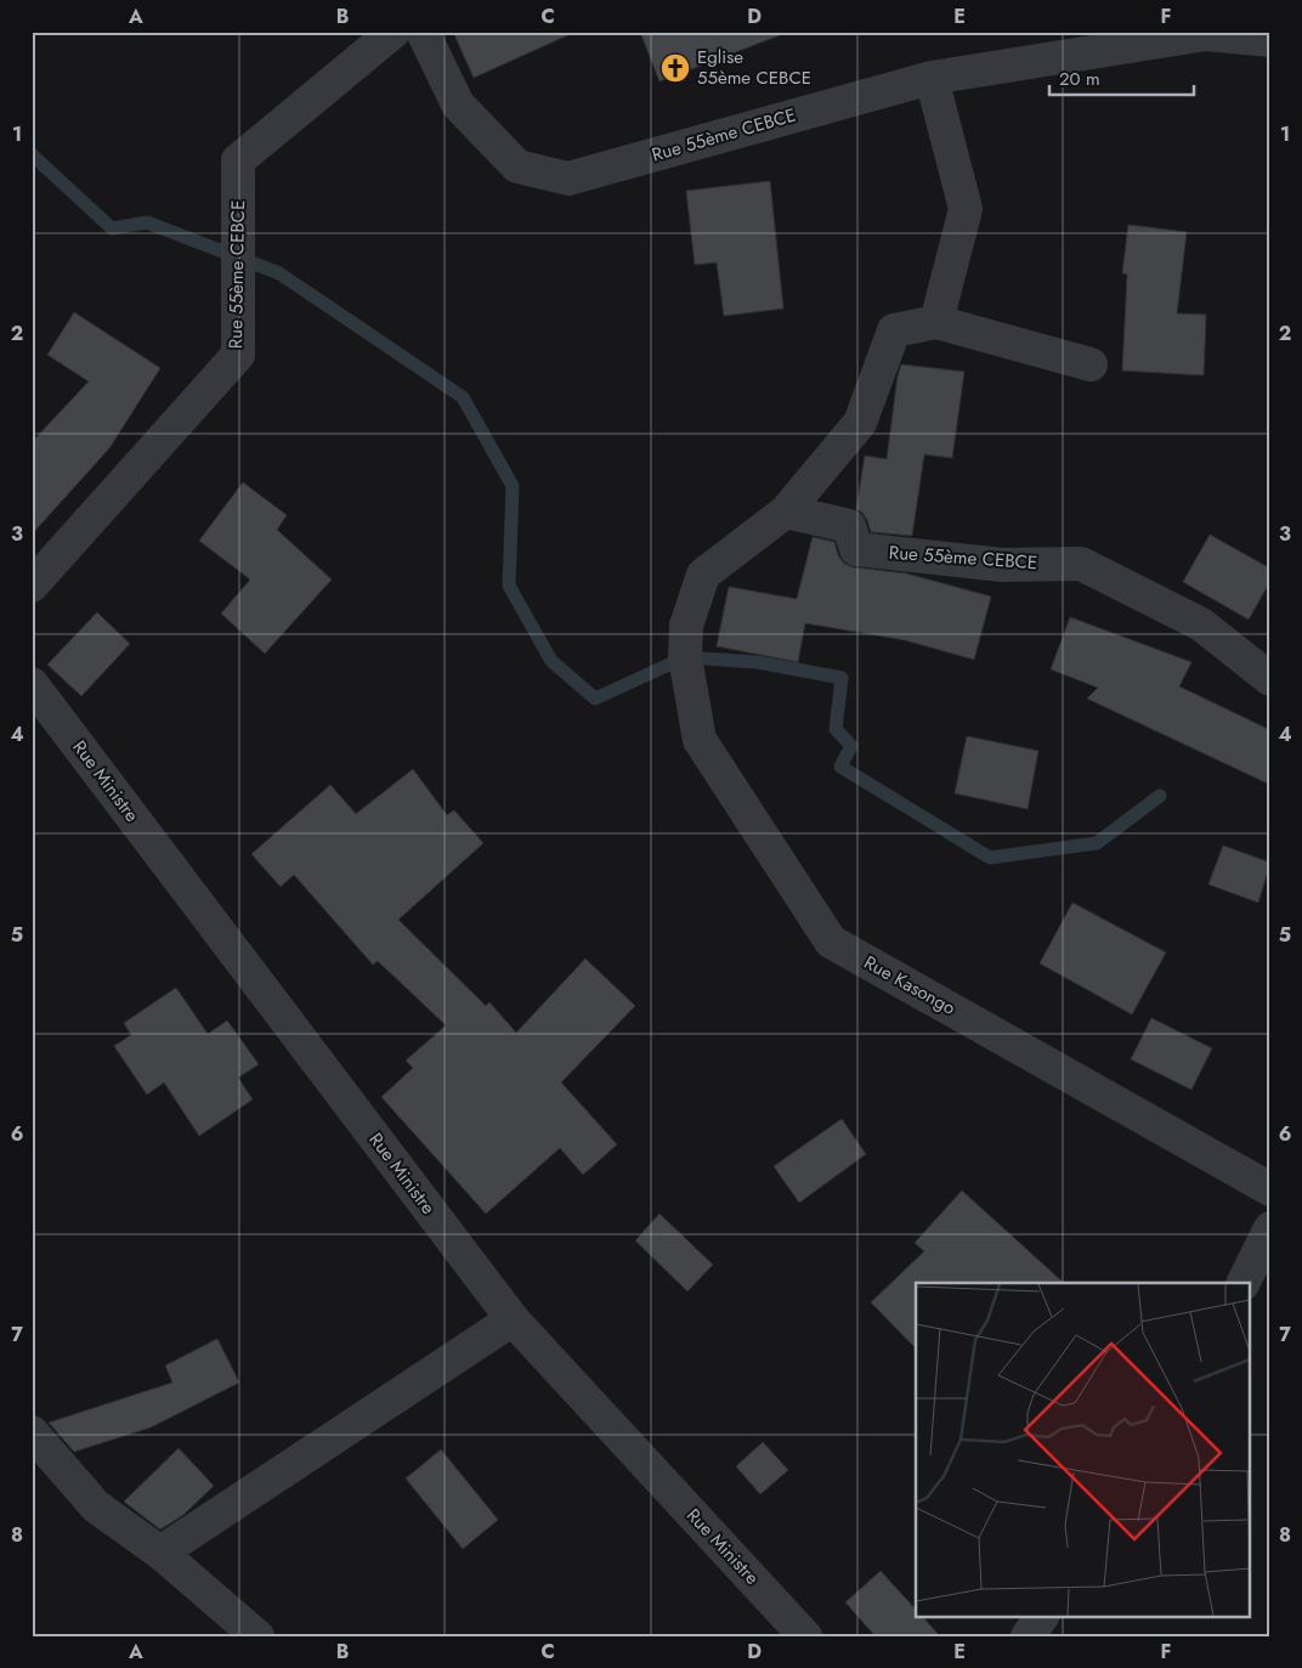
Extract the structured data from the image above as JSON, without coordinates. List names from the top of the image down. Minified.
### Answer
{"streets":{"street":["Rue 55ème CEBCE","Rue Ministre","Rue Kasongo"]},"crossings":[["Rue 55ème CEBCE","Rue Kasongo"]],"places":{"church":["Eglise 55ème CEBCE"]},"scale_bar":"20 m","grid":{"columns":["A","B","C","D","E","F"],"rows":["1","2","3","4","5","6","7","8"]}}
